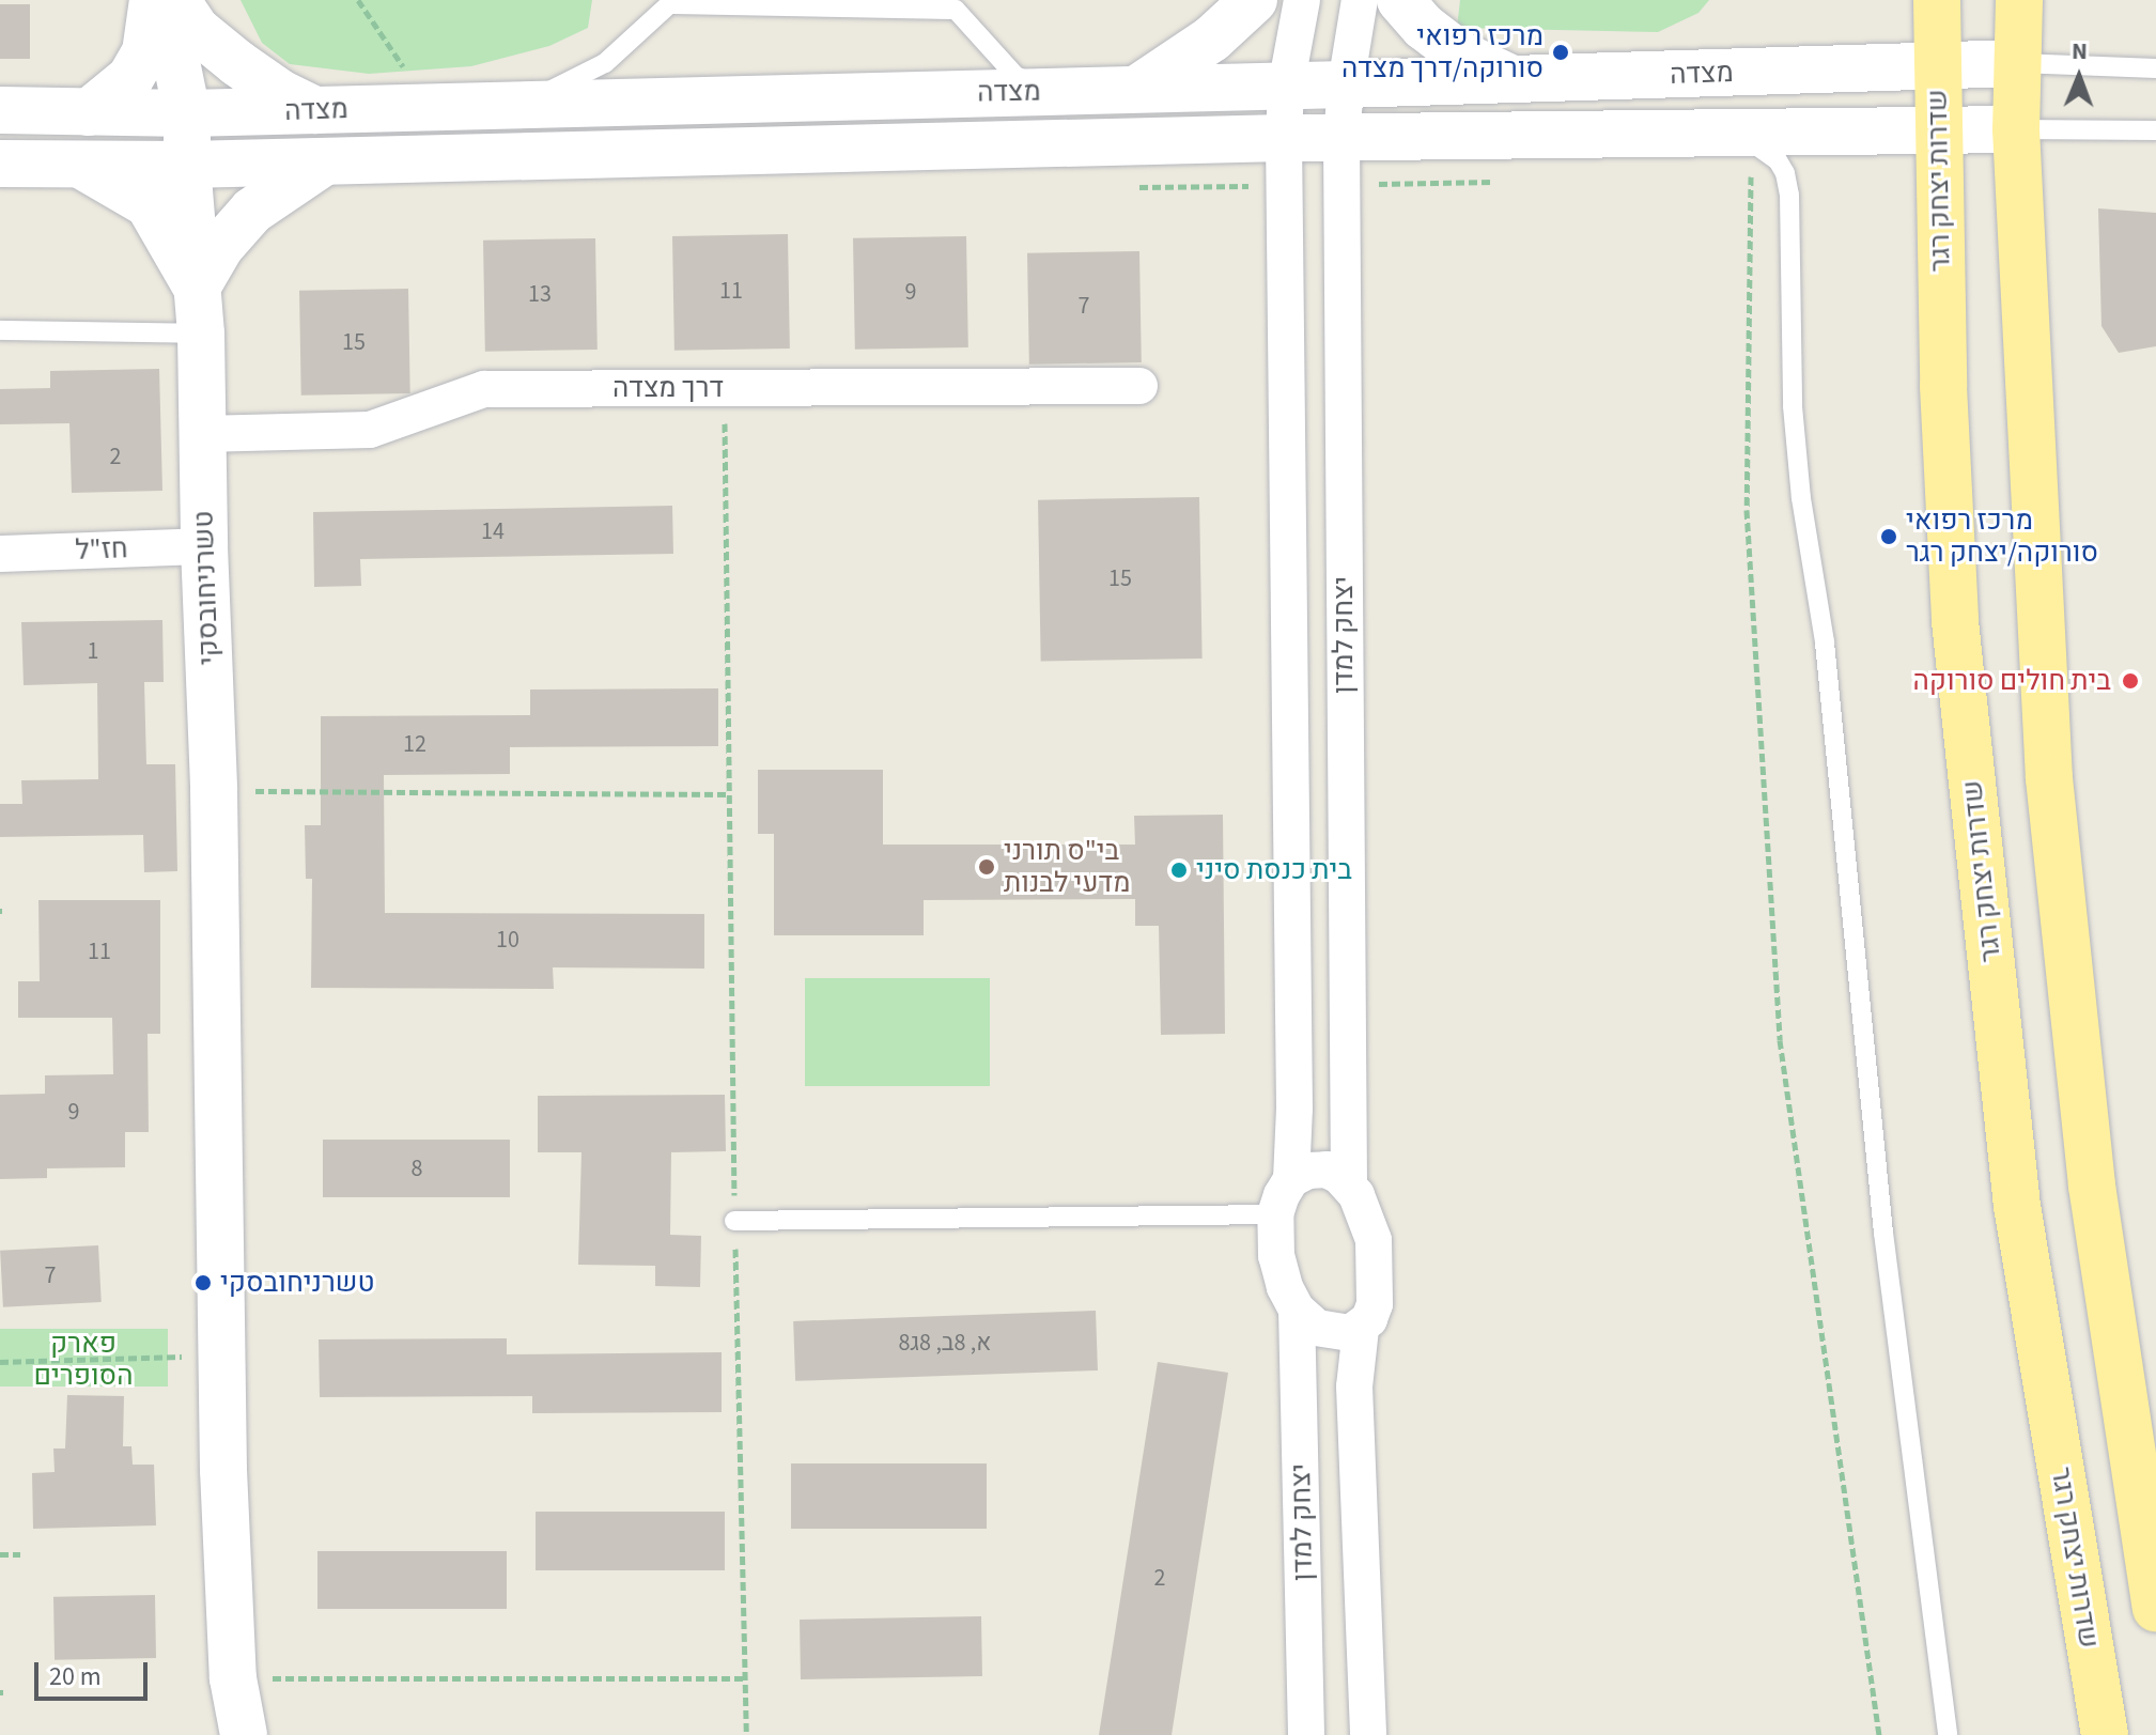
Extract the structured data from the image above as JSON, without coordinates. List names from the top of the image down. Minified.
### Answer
{"streets":{"main road":["מצדה","שדרות יצחק רגר","טשרניחובסקי"],"street":["דרך מצדה","חז\"ל","יצחק למדן"]},"crossings":[["מצדה","שדרות יצחק רגר"],["מצדה","טשרניחובסקי"],["מצדה","יצחק למדן"],["דרך מצדה","טשרניחובסקי"],["חז\"ל","טשרניחובסקי"]],"parks":["פארק הסופרים"],"places":["מרכז רפואי סורוקה/דרך מצדה","מרכז רפואי סורוקה/יצחק רגר","בית חולים סורוקה","בי\"ס תורני מדעי לבנות","בית כנסת סיני","טשרניחובסקי"],"house_numbers":["11","9","13","7","15","2","14","15","1","12","10","11","9","8","7","8א, 8ב, 8ג","2"],"scale_bar":"20 m","north":"top"}
